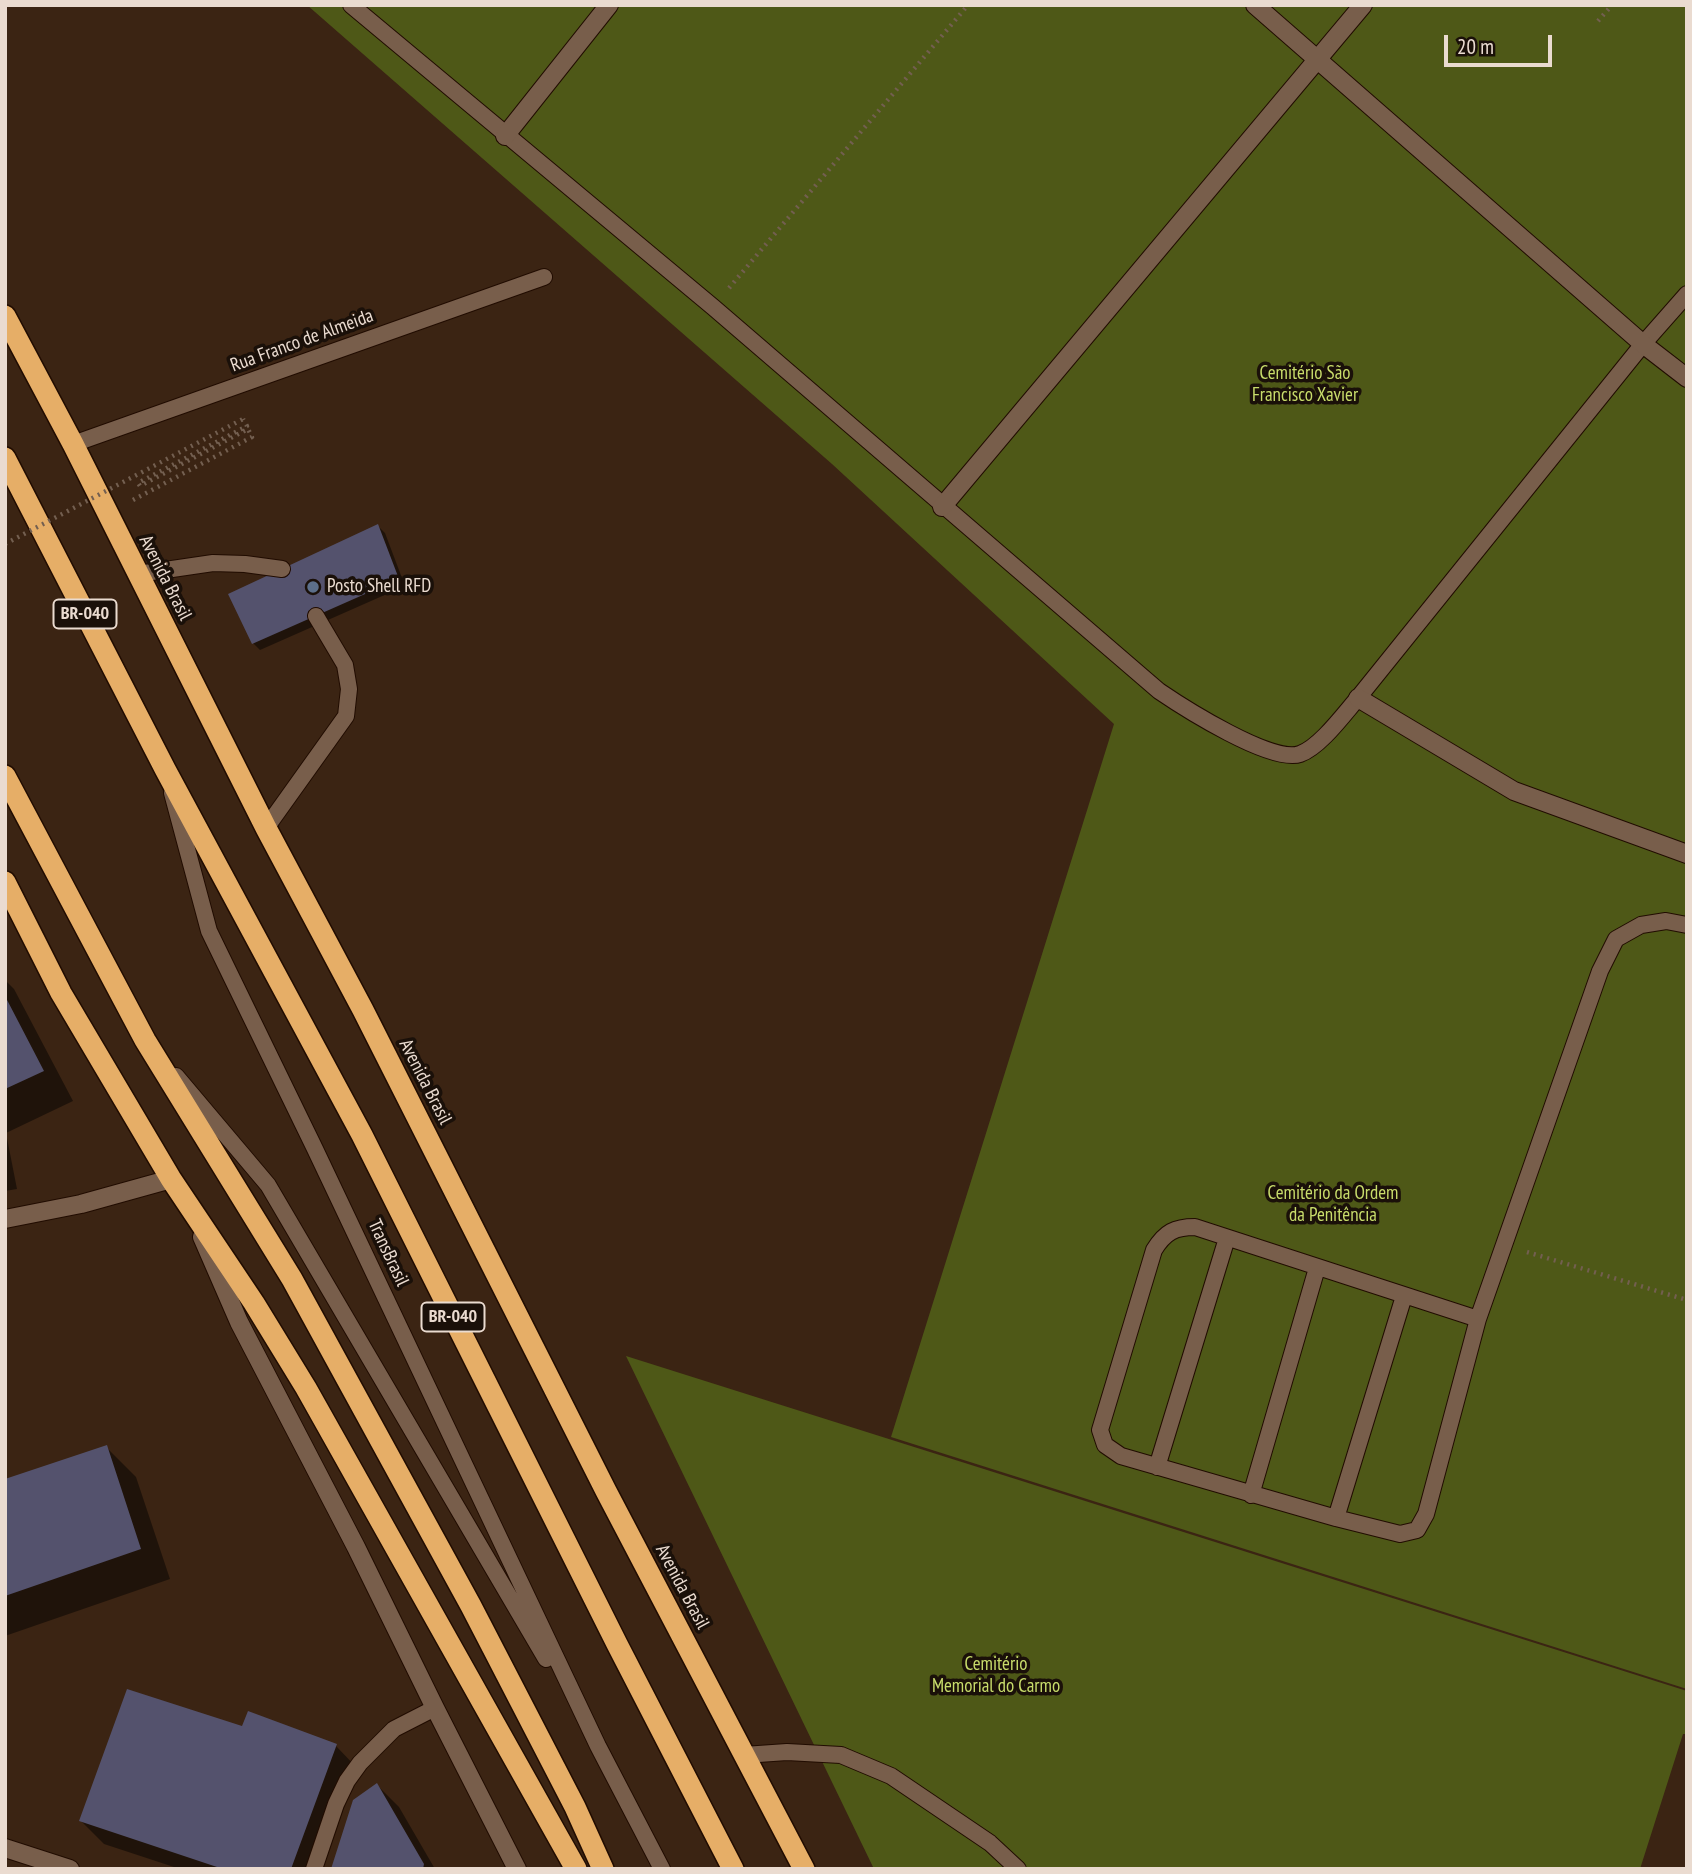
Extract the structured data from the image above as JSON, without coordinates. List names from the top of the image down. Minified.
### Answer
{"streets":{"highway":["Avenida Brasil","BR-040"],"lane":["Rua Franco de Almeida","TransBrasil"]},"crossings":[["Rua Franco de Almeida","Avenida Brasil"],["BR-040","TransBrasil"]],"parks":["Cemitério São Francisco Xavier","Cemitério da Ordem da Penitência","Cemitério Memorial do Carmo"],"places":["Posto Shell RFD"],"scale_bar":"20 m"}
